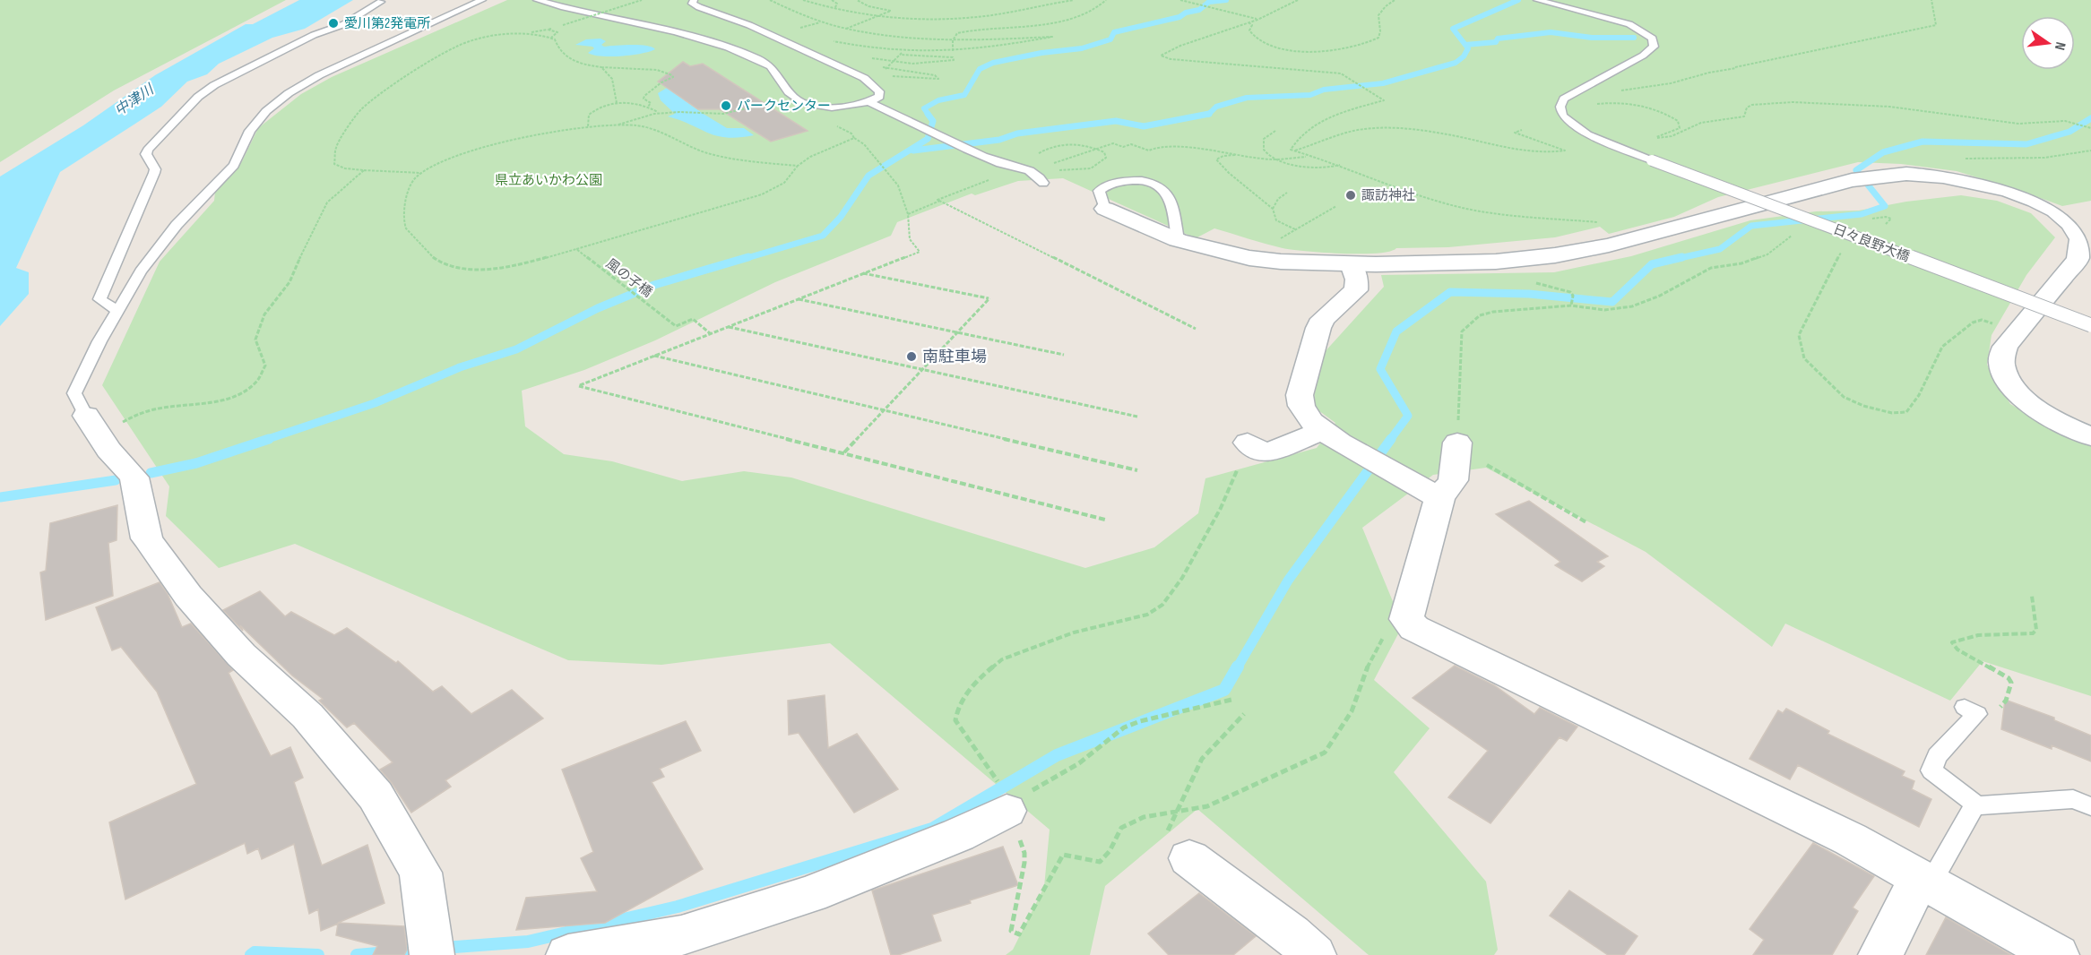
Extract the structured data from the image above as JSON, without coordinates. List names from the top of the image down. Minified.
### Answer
{"streets":{"lane":["日々良野大橋"],"path":["風の子橋"]},"water":["中津川"],"parks":["県立あいかわ公園"],"places":["愛川第2発電所","パークセンター","諏訪神社","南駐車場"],"north":"right"}
